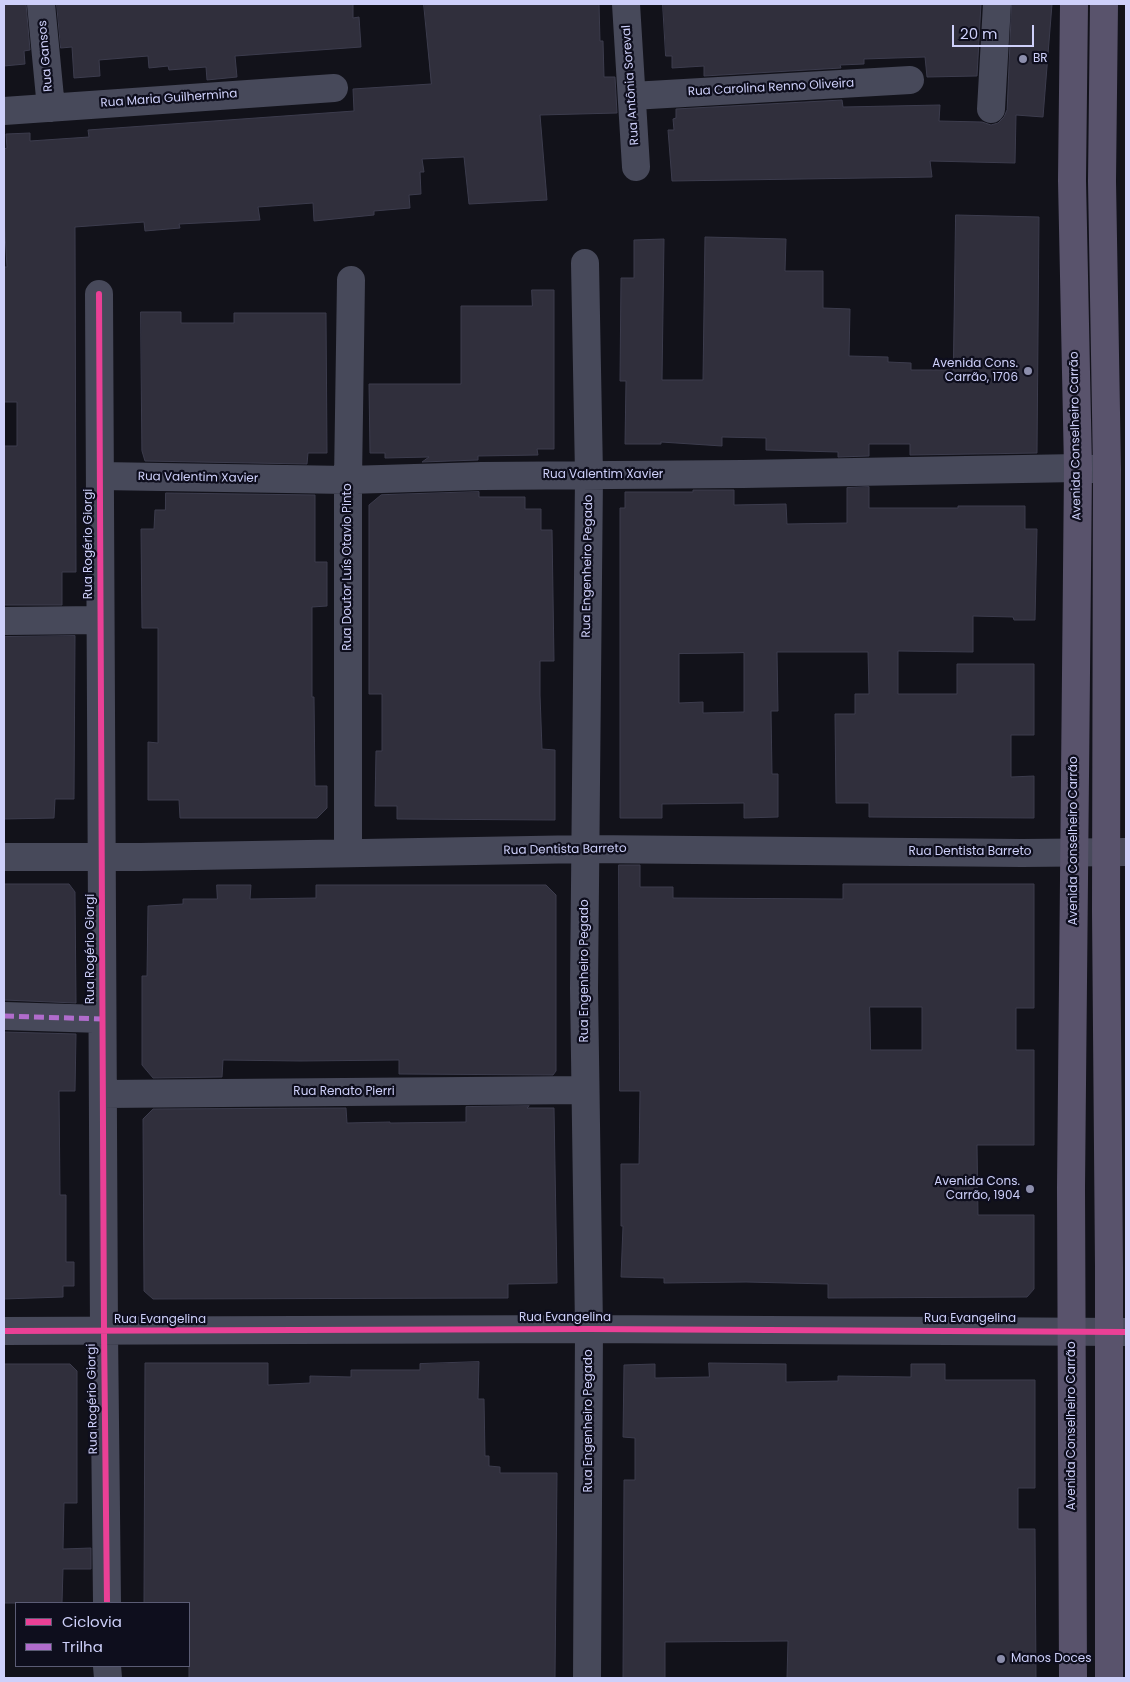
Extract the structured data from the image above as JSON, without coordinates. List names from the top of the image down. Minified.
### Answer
{"streets":{"main road":["Avenida Conselheiro Carrão"],"street":["Rua Gansos","Rua Antônia Soreval","Rua Carolina Renno Oliveira","Rua Maria Guilhermina","Rua Valentim Xavier","Rua Rogério Giorgi","Rua Engenheiro Pegado","Rua Doutor Luís Otavio Pinto","Rua Dentista Barreto","Rua Renato Pierri","Rua Evangelina"]},"crossings":[["Rua Gansos","Rua Maria Guilhermina"],["Rua Antônia Soreval","Rua Carolina Renno Oliveira"],["Avenida Conselheiro Carrão","Rua Valentim Xavier"],["Avenida Conselheiro Carrão","Rua Dentista Barreto"],["Avenida Conselheiro Carrão","Rua Evangelina"],["Rua Valentim Xavier","Rua Rogério Giorgi"],["Rua Valentim Xavier","Rua Engenheiro Pegado"],["Rua Valentim Xavier","Rua Doutor Luís Otavio Pinto"],["Rua Rogério Giorgi","Rua Dentista Barreto"],["Rua Rogério Giorgi","Rua Renato Pierri"],["Rua Rogério Giorgi","Rua Evangelina"],["Rua Engenheiro Pegado","Rua Dentista Barreto"],["Rua Engenheiro Pegado","Rua Renato Pierri"],["Rua Engenheiro Pegado","Rua Evangelina"],["Rua Doutor Luís Otavio Pinto","Rua Dentista Barreto"]],"places":["BR","Avenida Cons. Carrão, 1706","Avenida Cons. Carrão, 1904","Manos Doces"],"legend":["Ciclovia","Trilha"],"scale_bar":"20 m"}
